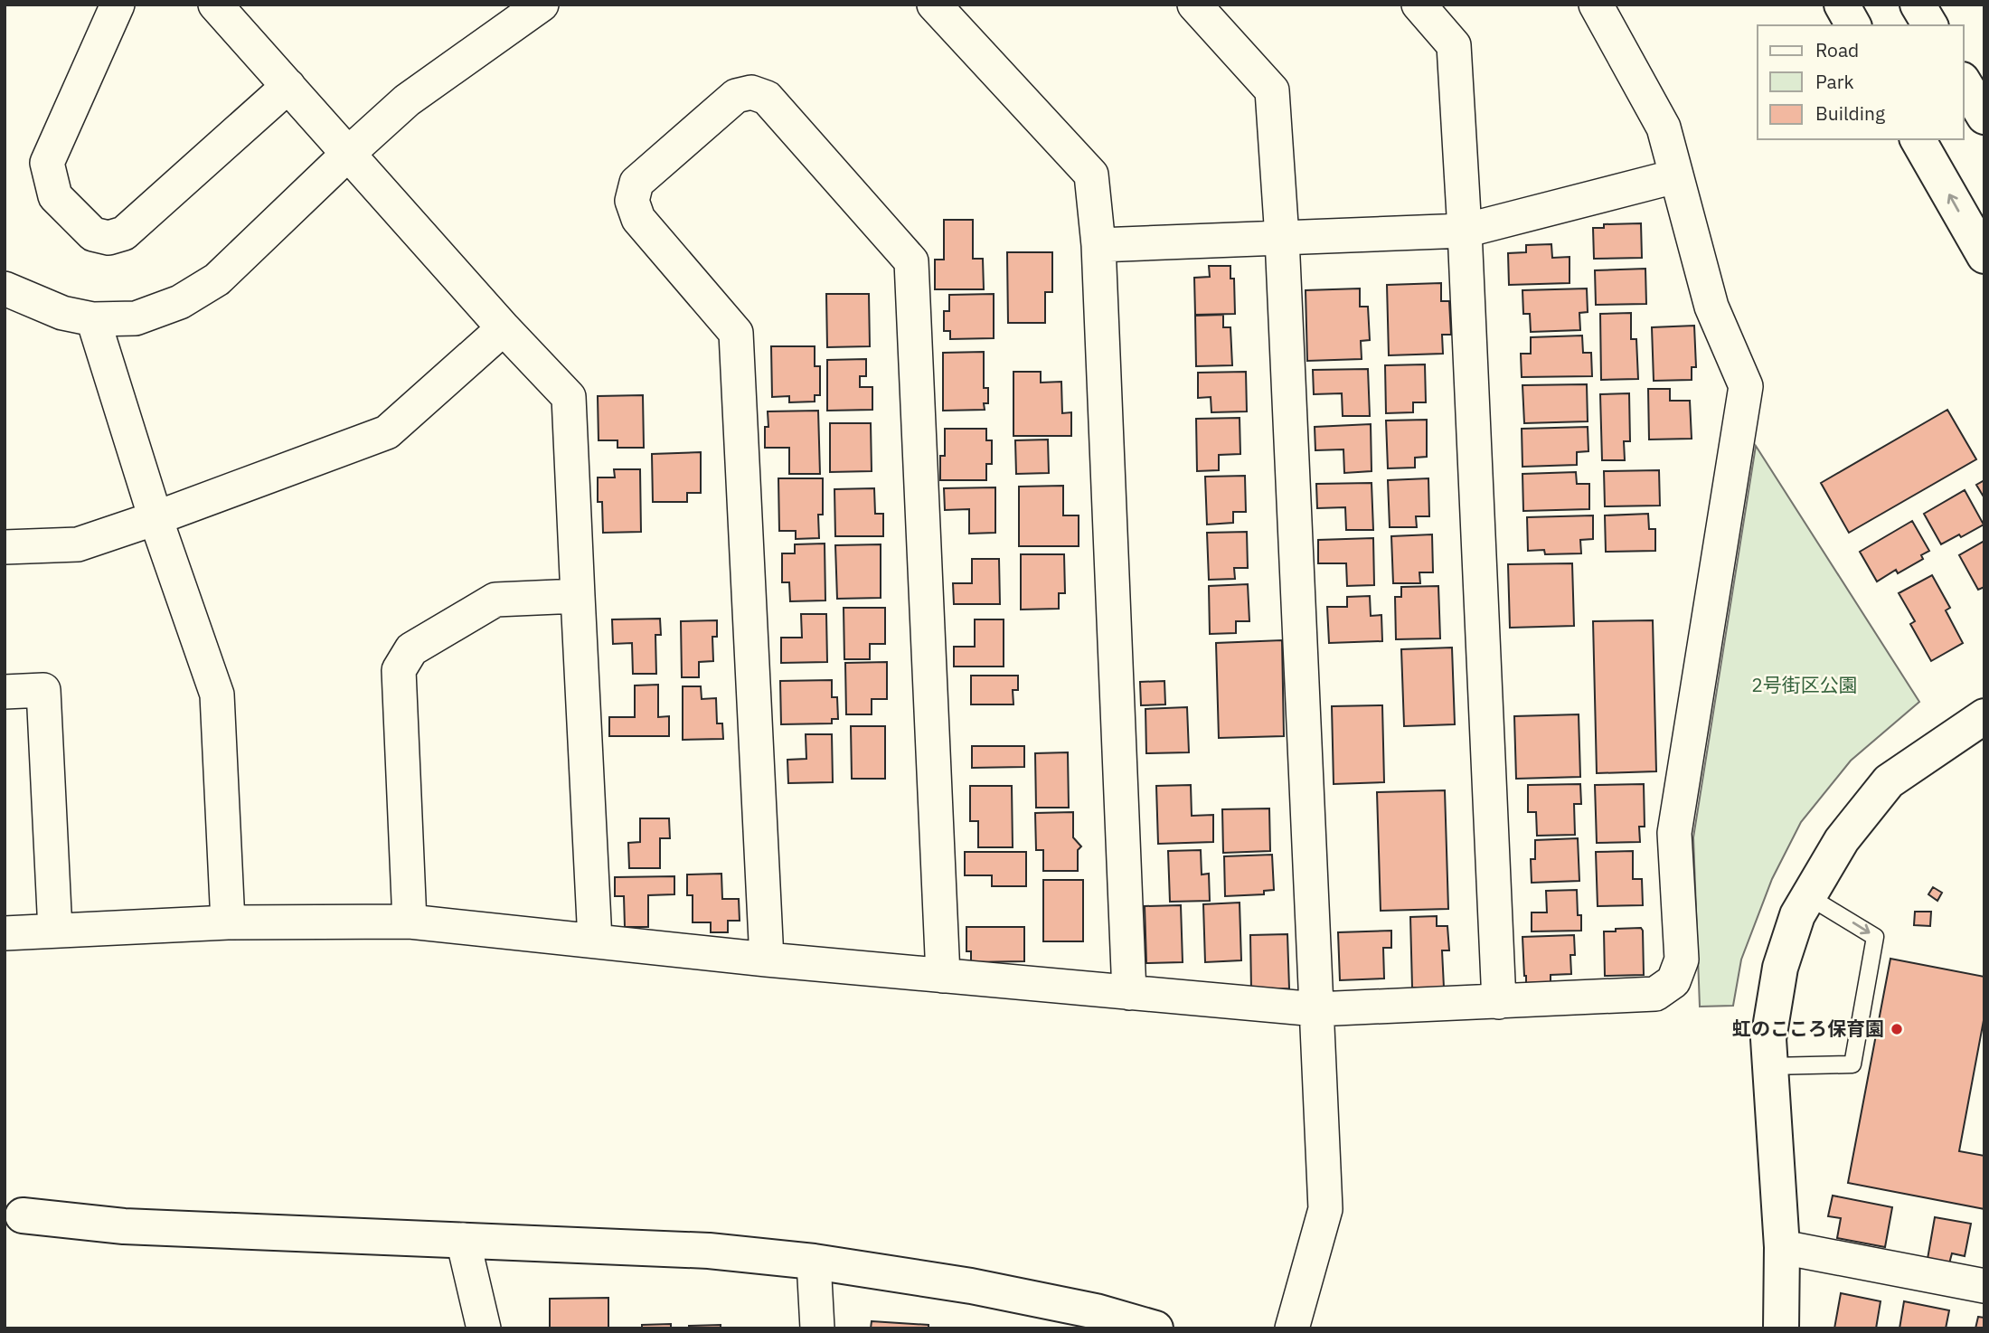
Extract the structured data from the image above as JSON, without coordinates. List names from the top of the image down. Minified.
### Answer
{"parks":["2号街区公園"],"places":["虹のこころ保育園"],"legend":["Road","Park","Building"]}
